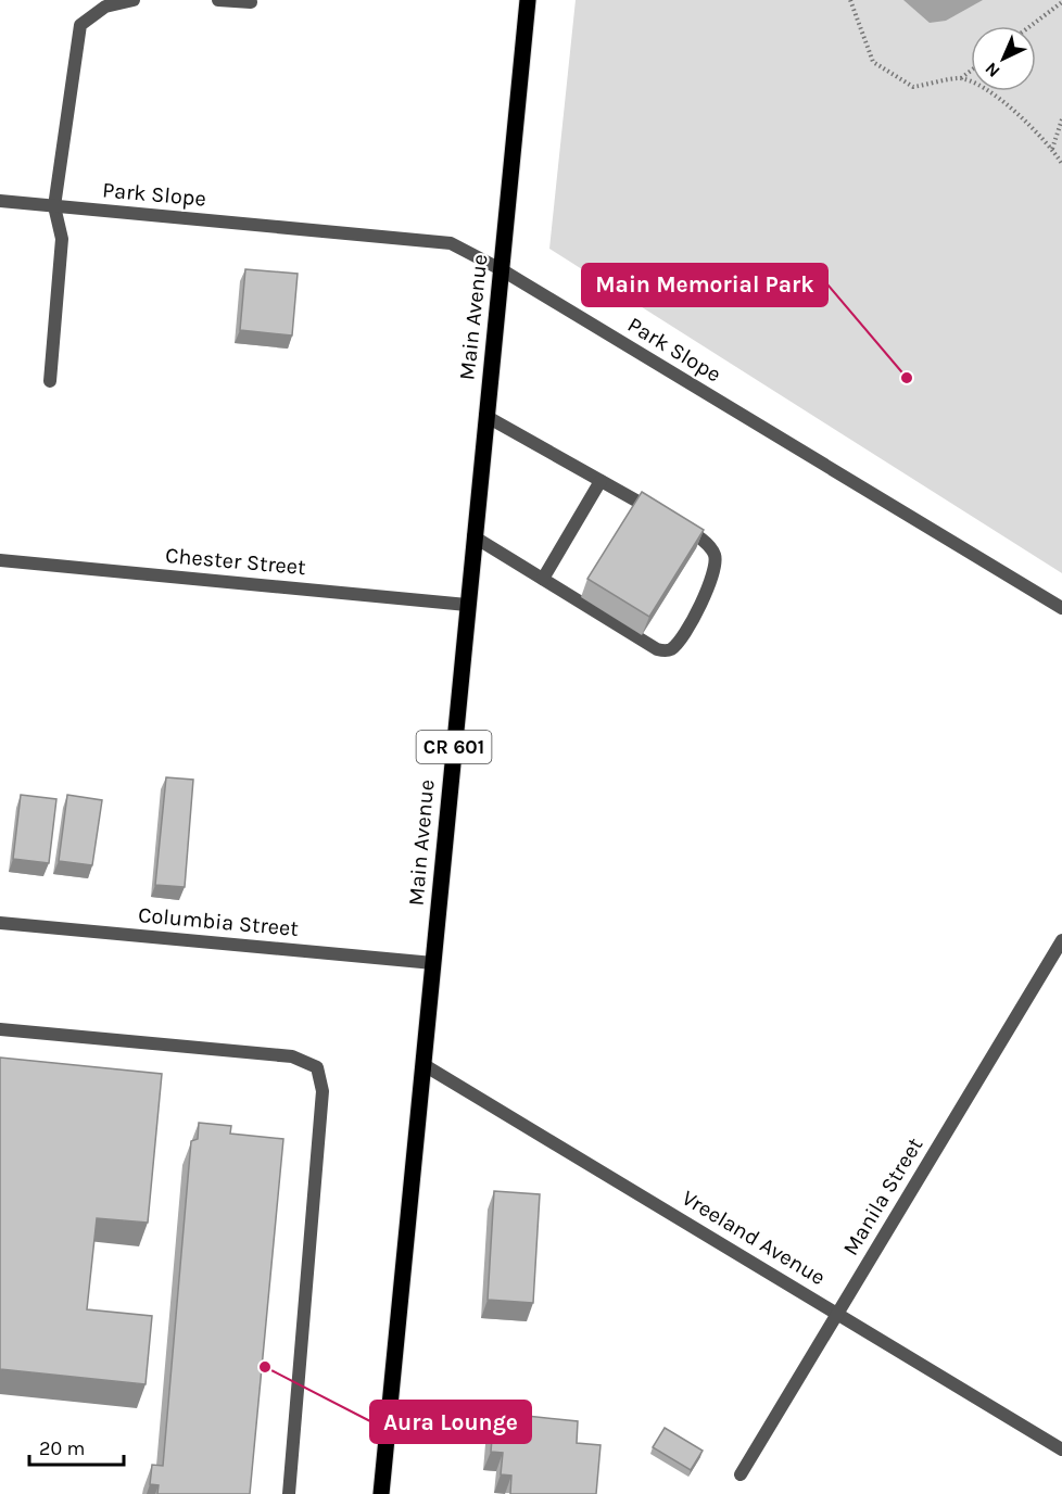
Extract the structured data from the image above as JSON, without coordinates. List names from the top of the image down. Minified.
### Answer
{"streets":{"main road":["Main Avenue","CR 601"],"street":["Park Slope","Chester Street","Columbia Street","Manila Street","Vreeland Avenue"]},"crossings":[["Park Slope","Main Avenue"],["Main Avenue","Chester Street"],["Main Avenue","Columbia Street"],["Main Avenue","Vreeland Avenue"],["Manila Street","Vreeland Avenue"]],"places":["Main Memorial Park","Aura Lounge"],"scale_bar":"20 m","north":"bottom left"}
